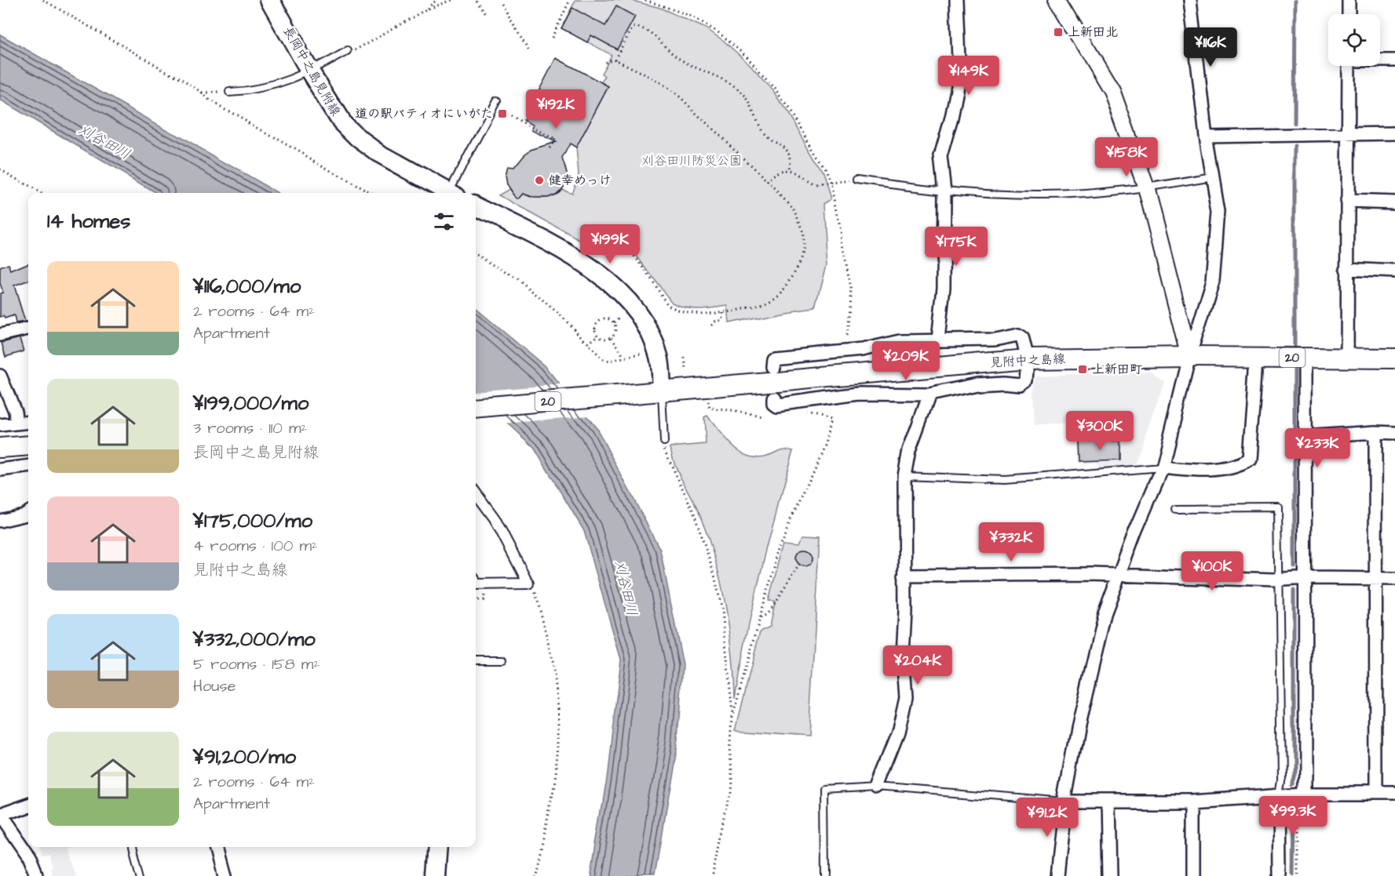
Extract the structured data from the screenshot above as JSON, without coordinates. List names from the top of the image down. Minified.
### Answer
{"streets":{"main road":["長岡中之島見附線","20","見附中之島線"]},"crossings":[["20","見附中之島線"]],"water":["刈谷田川"],"parks":["刈谷田川防災公園"],"places":{"transit":["上新田北","道の駅パティオにいがた","上新田町"],"other":["健幸めっけ"]},"page":{"price":["¥116K","¥149K","¥192K","¥158K","¥199K","¥175K","¥209K","¥300K","¥233K","¥332K","¥100K","¥204K","¥99.3K","¥91.2K"],"heading":"14 homes","list":[{"name":"¥116,000/mo","note":"2 rooms · 64 m² · Apartment"},{"name":"¥199,000/mo","note":"3 rooms · 110 m² · 長岡中之島見附線"},{"name":"¥175,000/mo","note":"4 rooms · 100 m² · 見附中之島線"},{"name":"¥332,000/mo","note":"5 rooms · 158 m² · House"},{"name":"¥91,200/mo","note":"2 rooms · 64 m² · Apartment"}]}}
